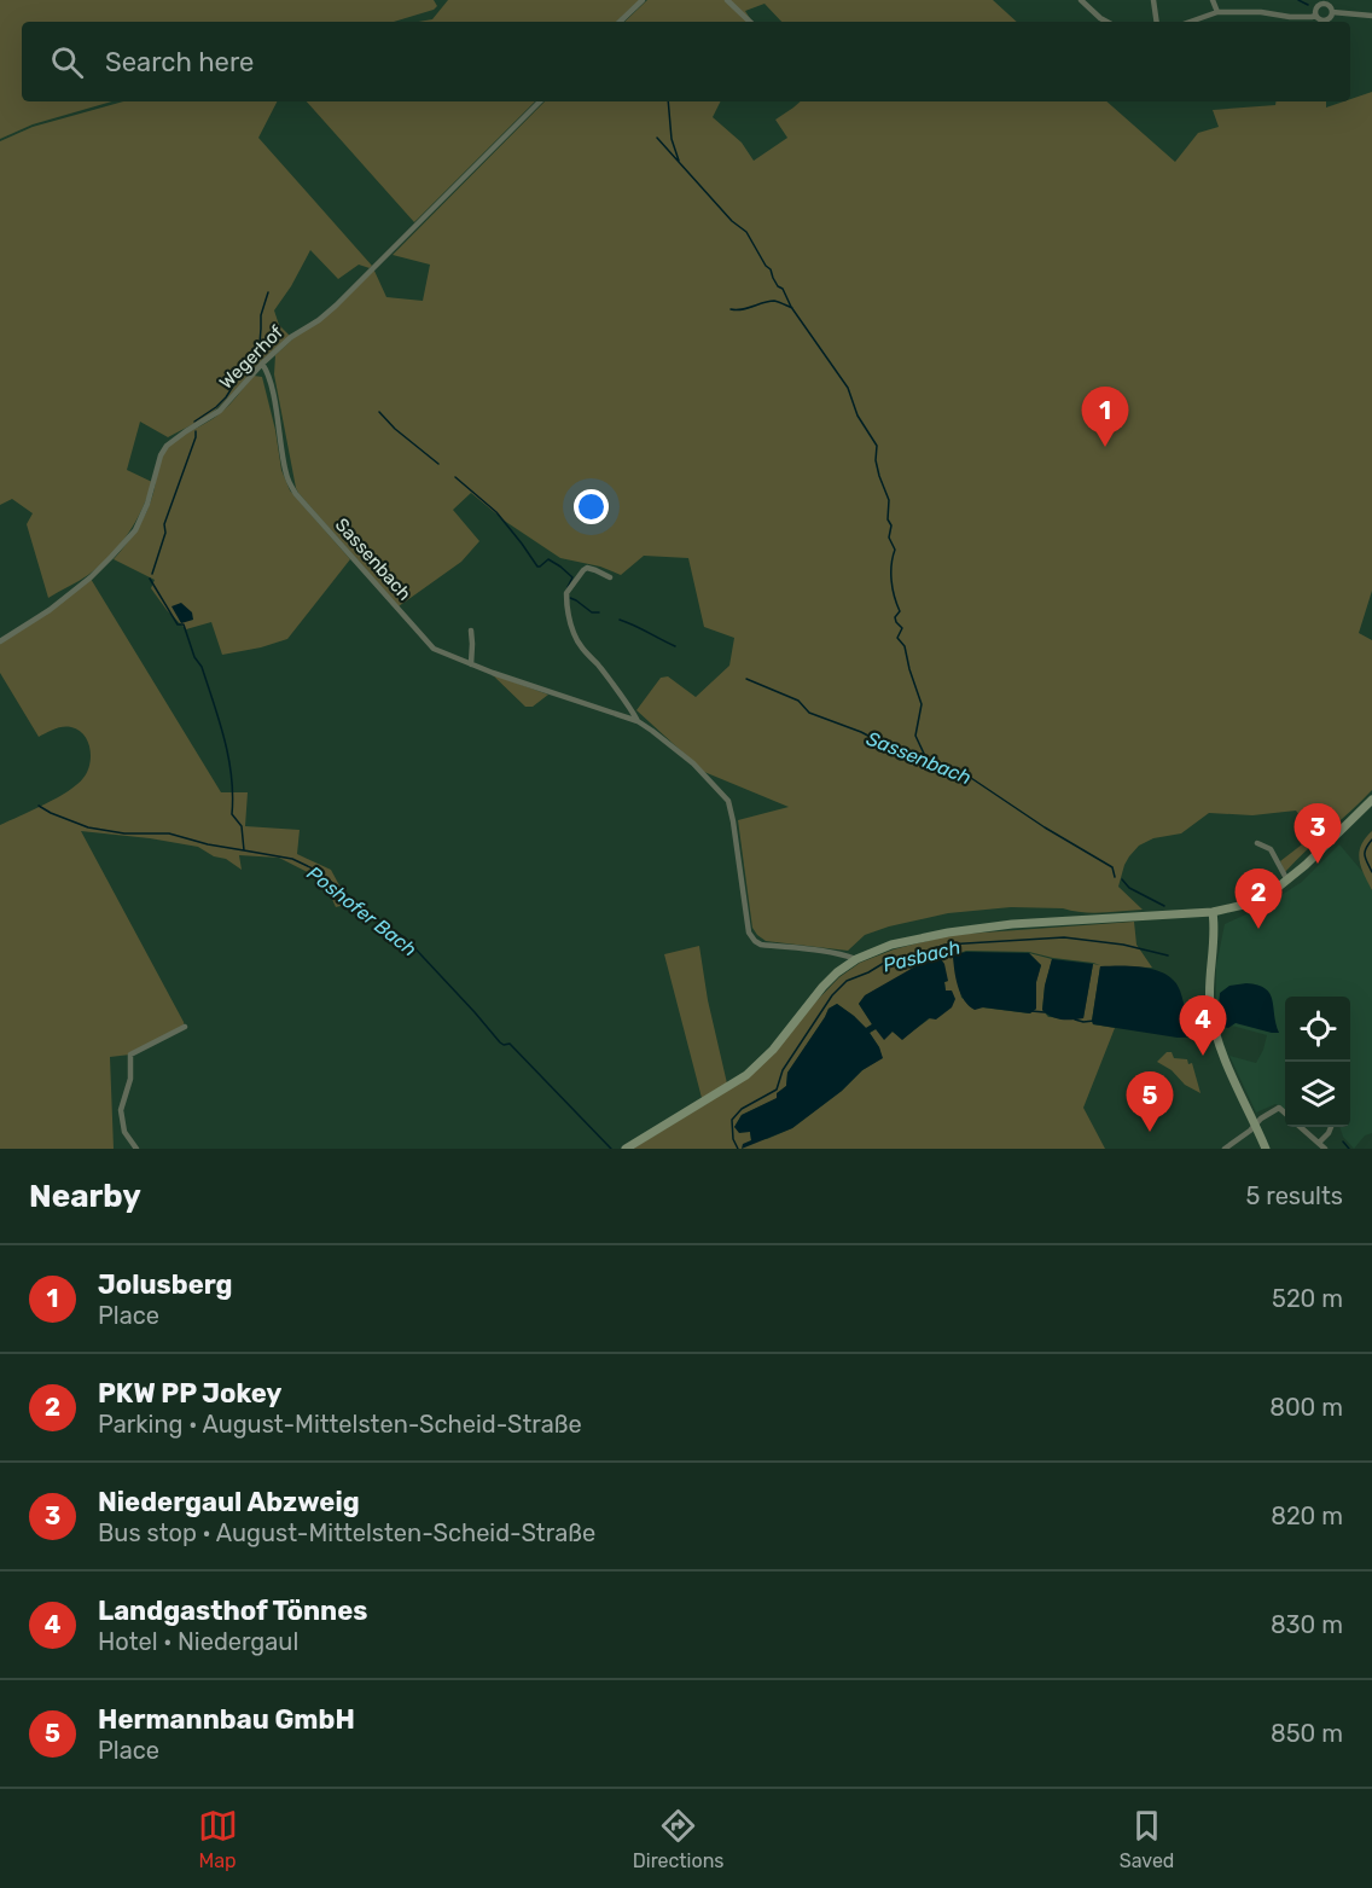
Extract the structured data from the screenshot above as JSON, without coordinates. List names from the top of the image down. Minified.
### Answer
{"streets":{"street":["Wegerhof","Sassenbach"]},"crossings":[["Wegerhof","Sassenbach"]],"water":["Sassenbach","Poshofer Bach","Pasbach"],"page":{"search":"Search here","pins":["1","3","2","4","5"],"heading":["Nearby","5 results"],"list":[{"mark":"1","name":"Jolusberg","note":"Place","value":"520 m"},{"mark":"2","name":"PKW PP Jokey","note":"Parking · August-Mittelsten-Scheid-Straße","value":"800 m"},{"mark":"3","name":"Niedergaul Abzweig","note":"Bus stop · August-Mittelsten-Scheid-Straße","value":"820 m"},{"mark":"4","name":"Landgasthof Tönnes","note":"Hotel · Niedergaul","value":"830 m"},{"mark":"5","name":"Hermannbau GmbH","note":"Place","value":"850 m"}],"nav":["Map","Directions","Saved"]}}
